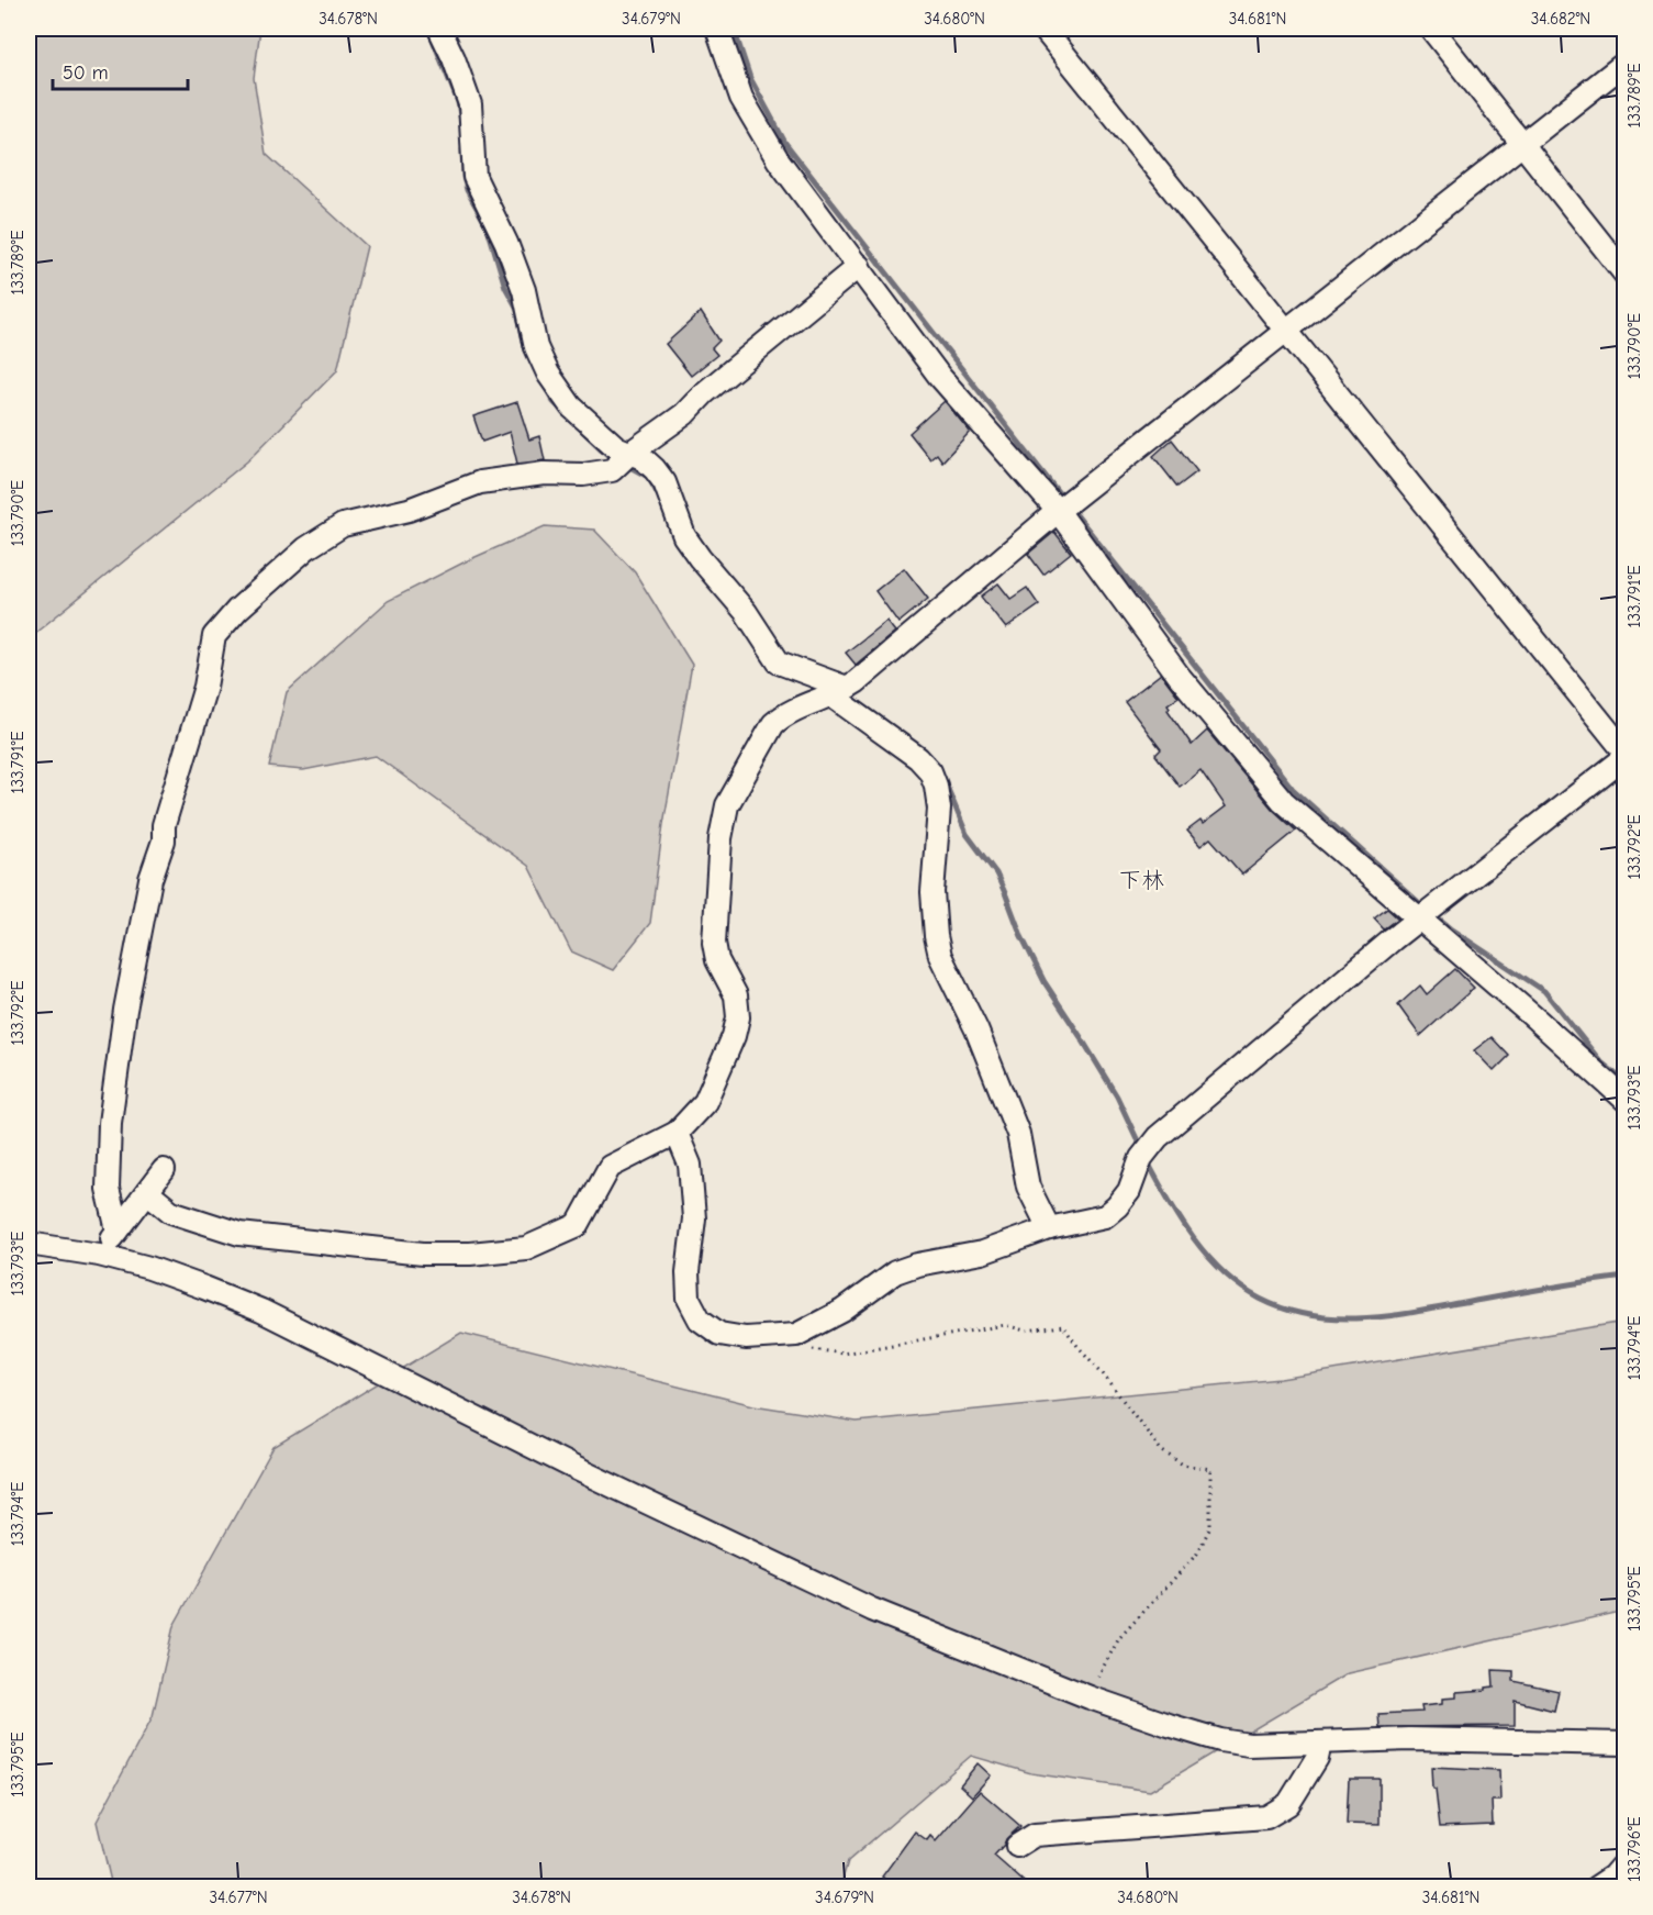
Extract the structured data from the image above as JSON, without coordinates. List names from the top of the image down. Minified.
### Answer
{"districts":["下林"],"scale_bar":"50 m","coordinates":["34.678°N","34.679°N","34.680°N","34.681°N","34.682°N","133.789°E","133.790°E","133.791°E","133.792°E","133.793°E","133.794°E","133.795°E","133.796°E","34.677°N"]}
